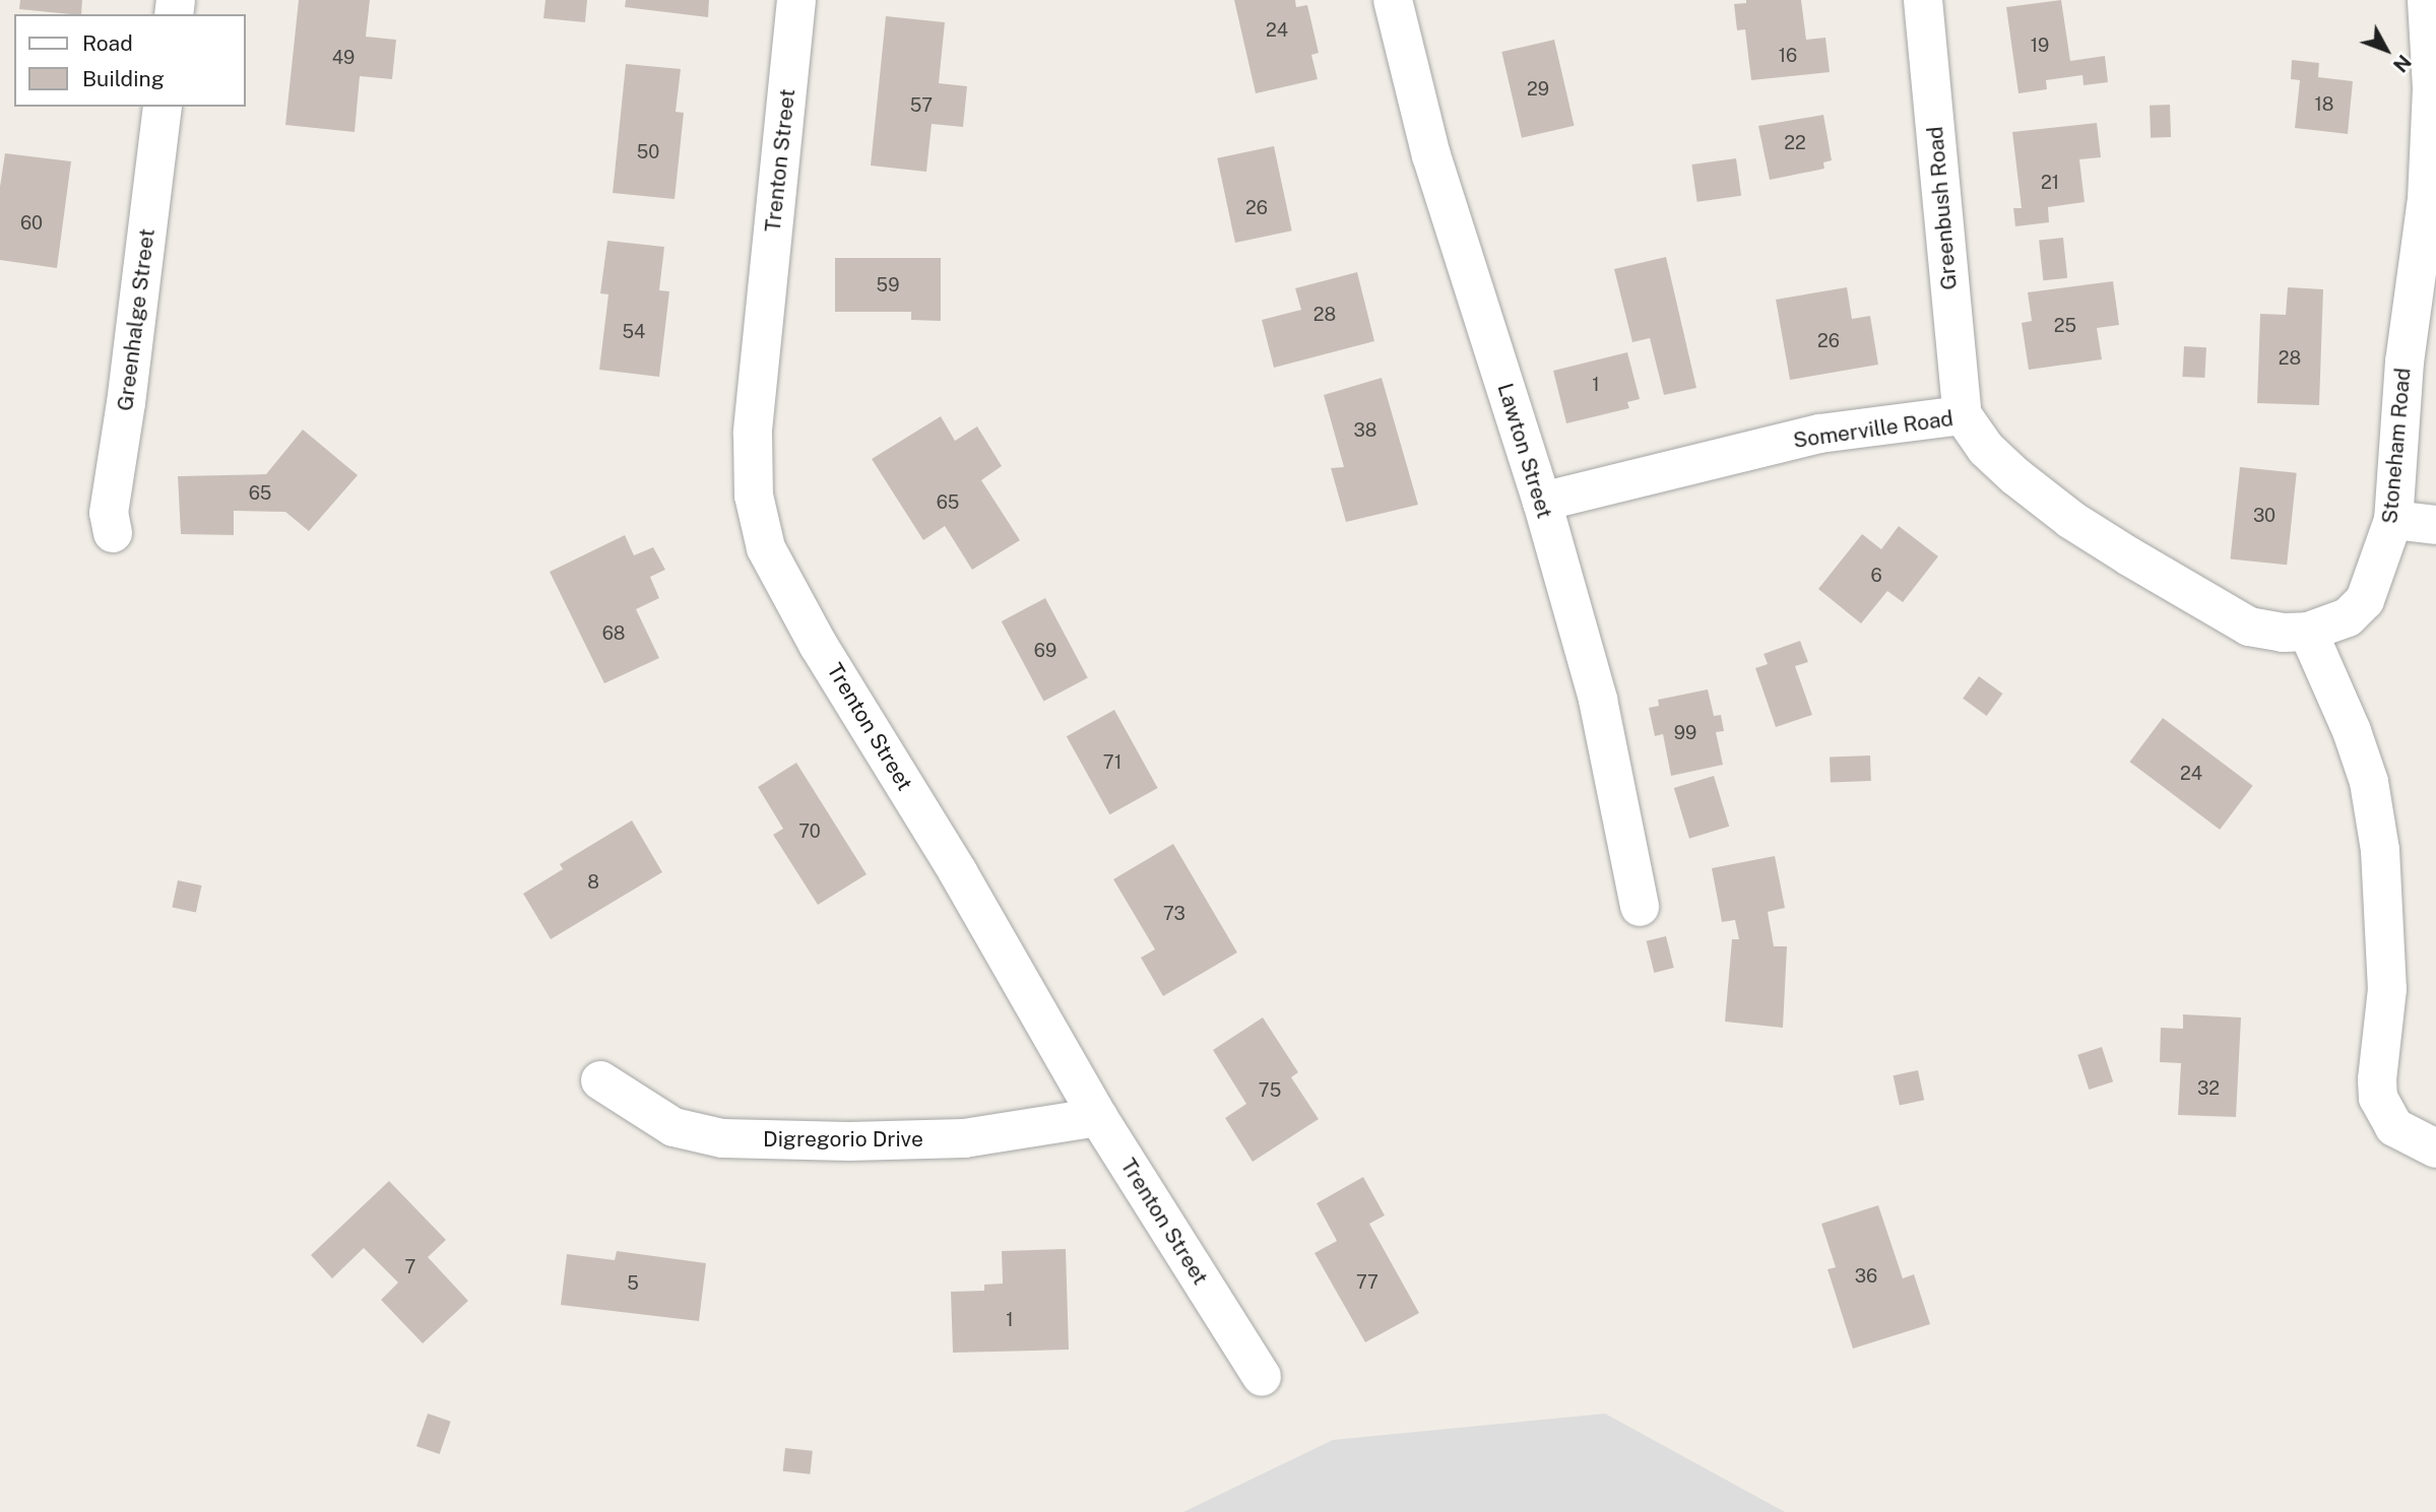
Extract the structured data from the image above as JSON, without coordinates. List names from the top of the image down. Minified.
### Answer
{"streets":{"street":["Trenton Street","Greenbush Road","Greenhalge Street","Somerville Road","Stoneham Road","Lawton Street","Digregorio Drive"]},"crossings":[["Trenton Street","Digregorio Drive"],["Greenbush Road","Somerville Road"],["Somerville Road","Stoneham Road"],["Somerville Road","Lawton Street"]],"house_numbers":["24","19","16","49","29","18","57","22","50","21","26","60","59","28","25","54","26","28","1","38","65","65","30","6","68","69","99","71","24","70","8","73","32","75","7","36","77","5","1"],"legend":["Road","Building"],"north":"bottom right"}
